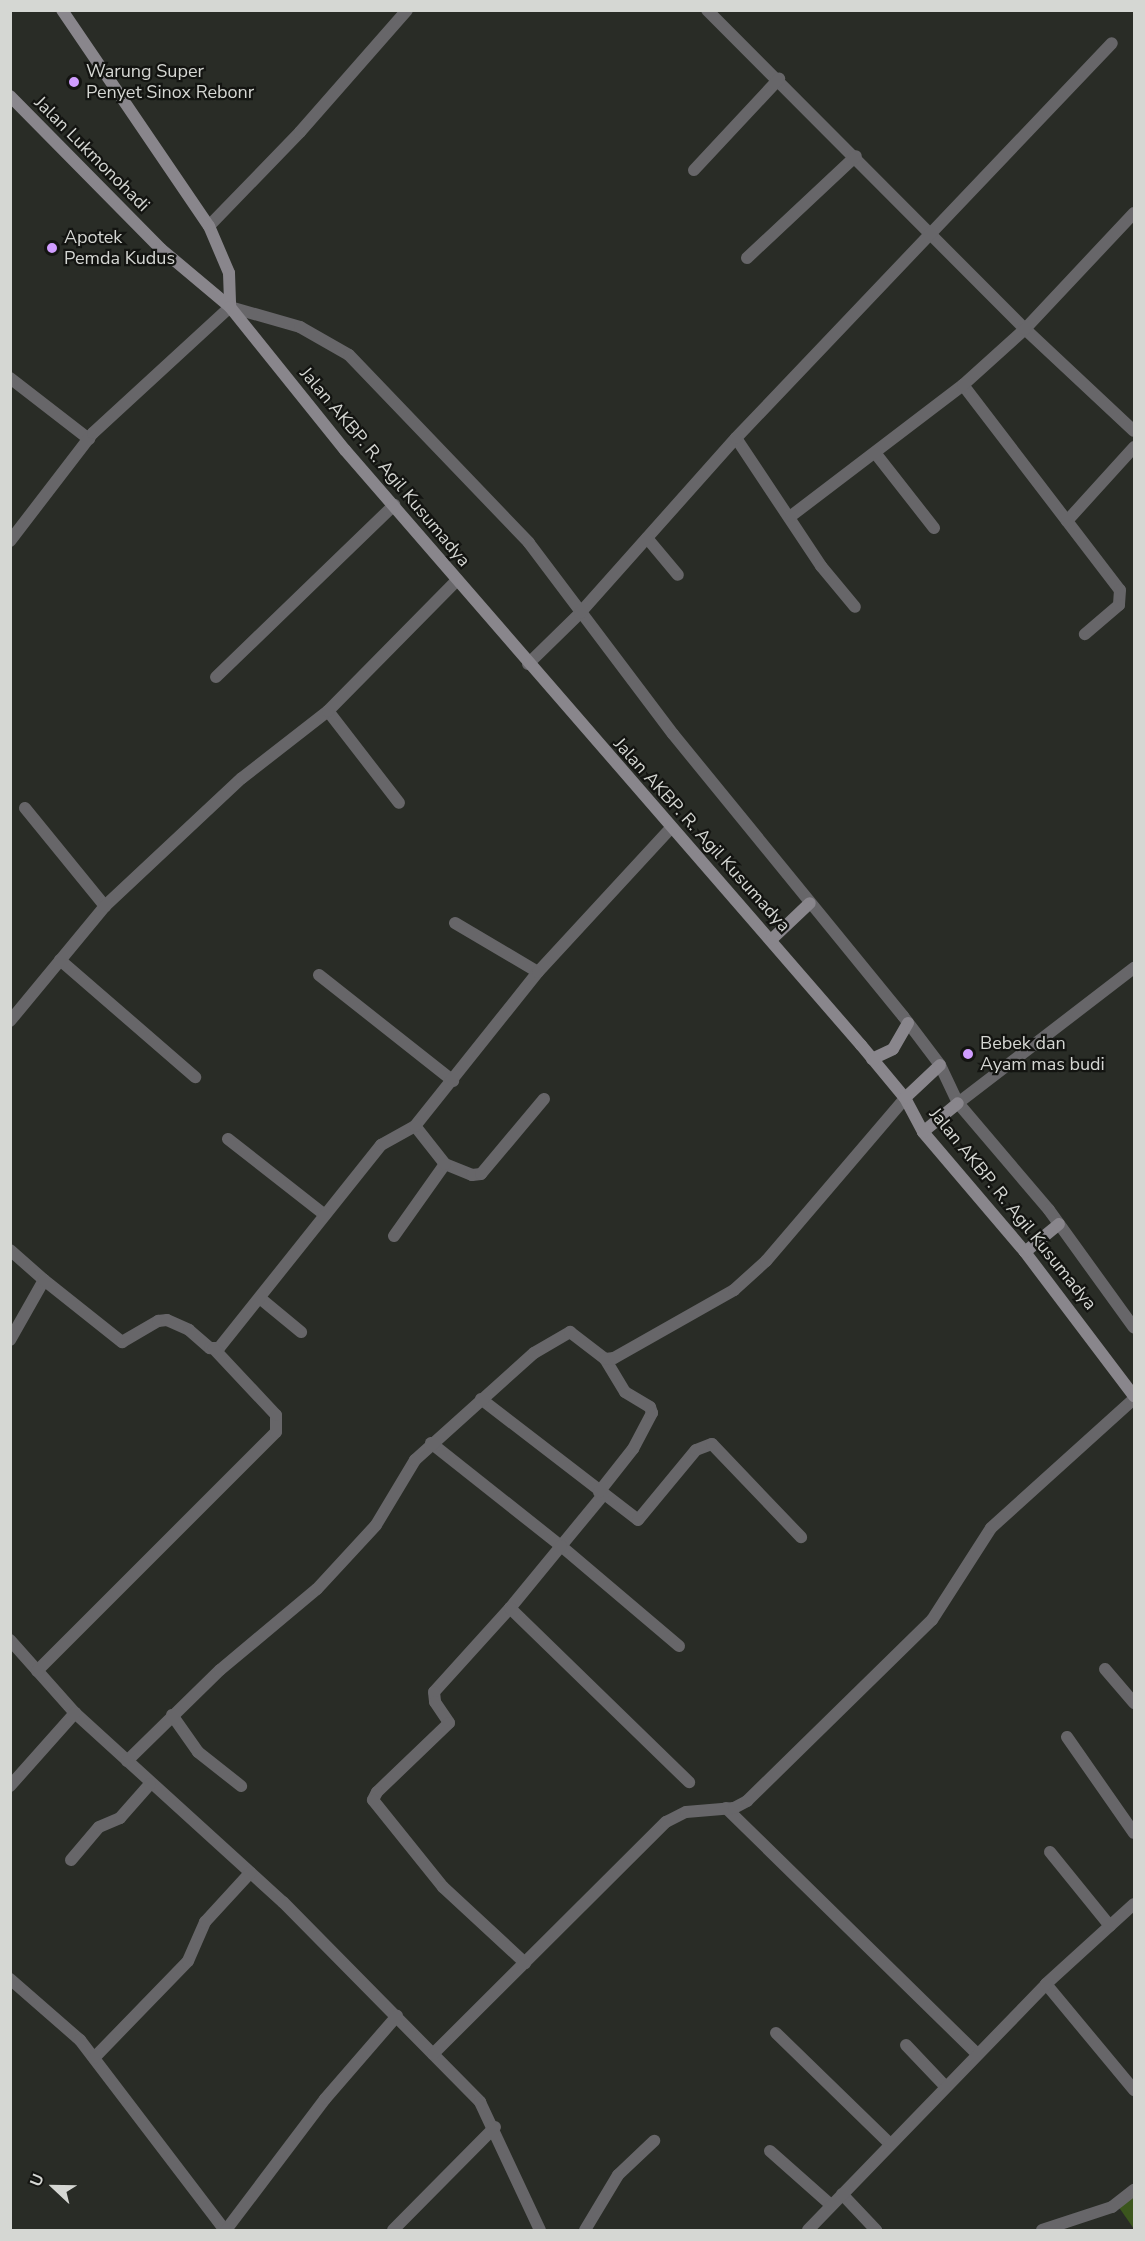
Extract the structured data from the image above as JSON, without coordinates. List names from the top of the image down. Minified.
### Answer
{"streets":{"main road":["Jalan Lukmonohadi","Jalan AKBP. R. Agil Kusumadya"]},"crossings":[["Jalan Lukmonohadi","Jalan AKBP. R. Agil Kusumadya"]],"places":["Warung Super Penyet Sinox Rebonr","Apotek Pemda Kudus","Bebek dan Ayam mas budi"],"north":"left"}
